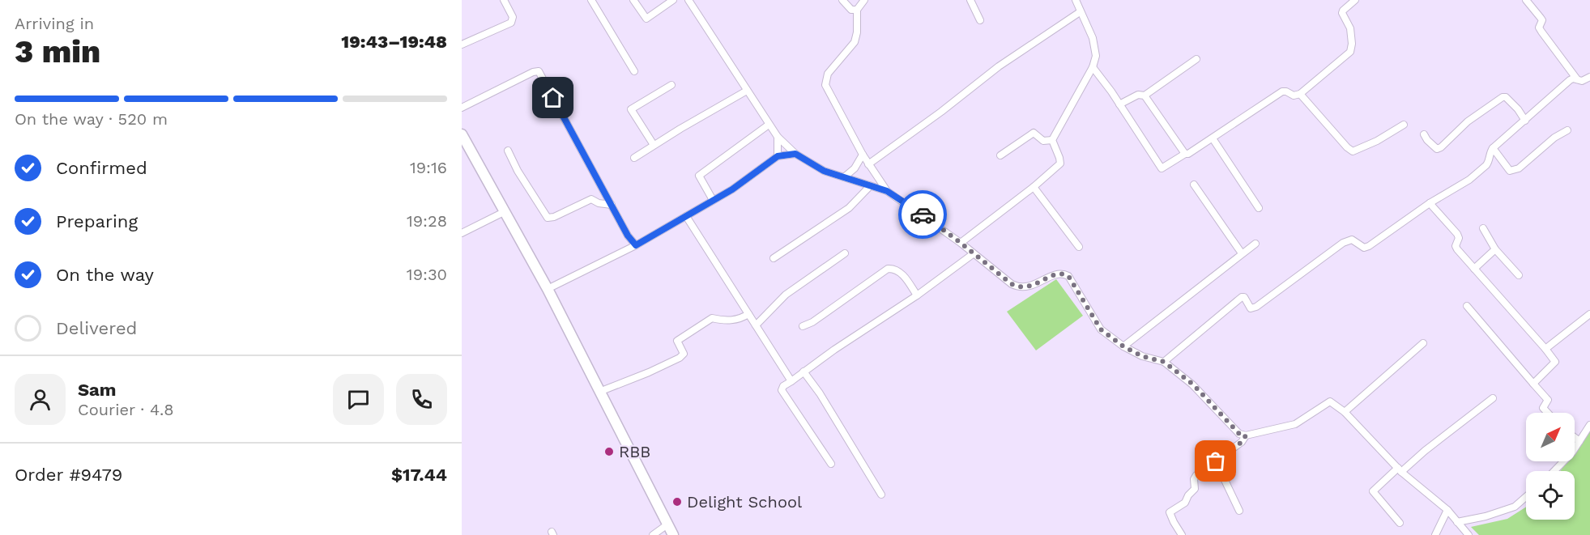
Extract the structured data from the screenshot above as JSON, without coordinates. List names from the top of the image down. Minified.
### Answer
{"places":["RBB","Delight School"],"north":"top right","page":{"heading":["3 min","Arriving in","19:43–19:48"],"panel":["Sam","Courier · 4.8","Order #9479","$17.44"],"bar":"On the way · 520 m","list":[["Confirmed","19:16"],["Preparing","19:28"],["On the way","19:30"],"Delivered"]}}
